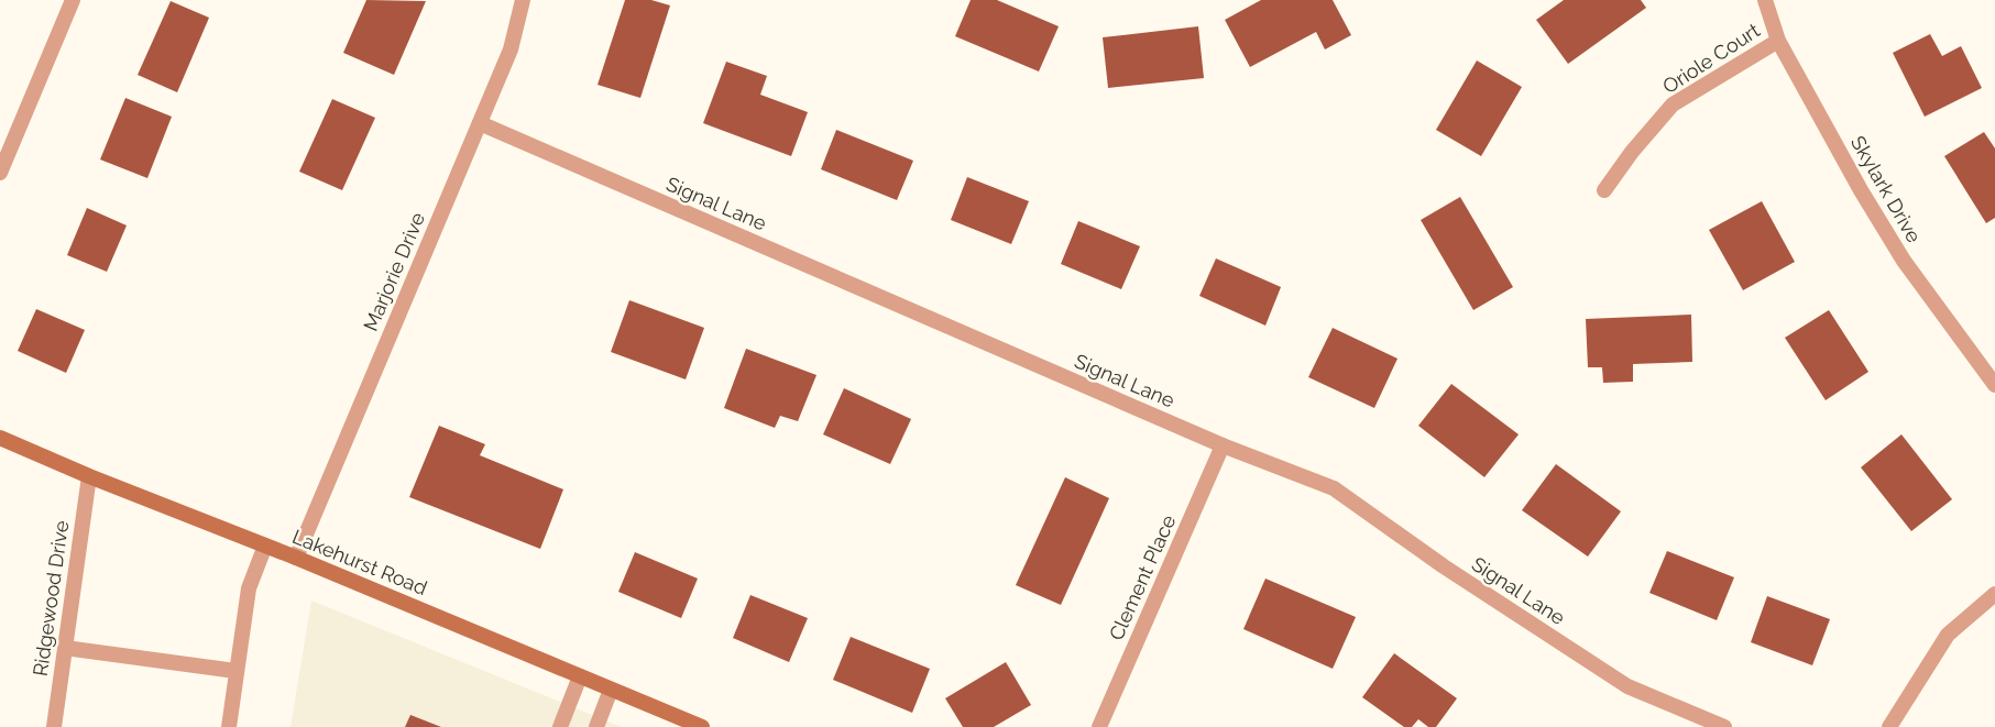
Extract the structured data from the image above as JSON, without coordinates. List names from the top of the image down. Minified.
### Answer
{"streets":{"main road":["Lakehurst Road"],"street":["Oriole Court","Skylark Drive","Signal Lane","Marjorie Drive","Clement Place","Ridgewood Drive"]},"crossings":[["Oriole Court","Skylark Drive"],["Signal Lane","Marjorie Drive"],["Signal Lane","Clement Place"],["Marjorie Drive","Lakehurst Road"],["Lakehurst Road","Ridgewood Drive"]]}
